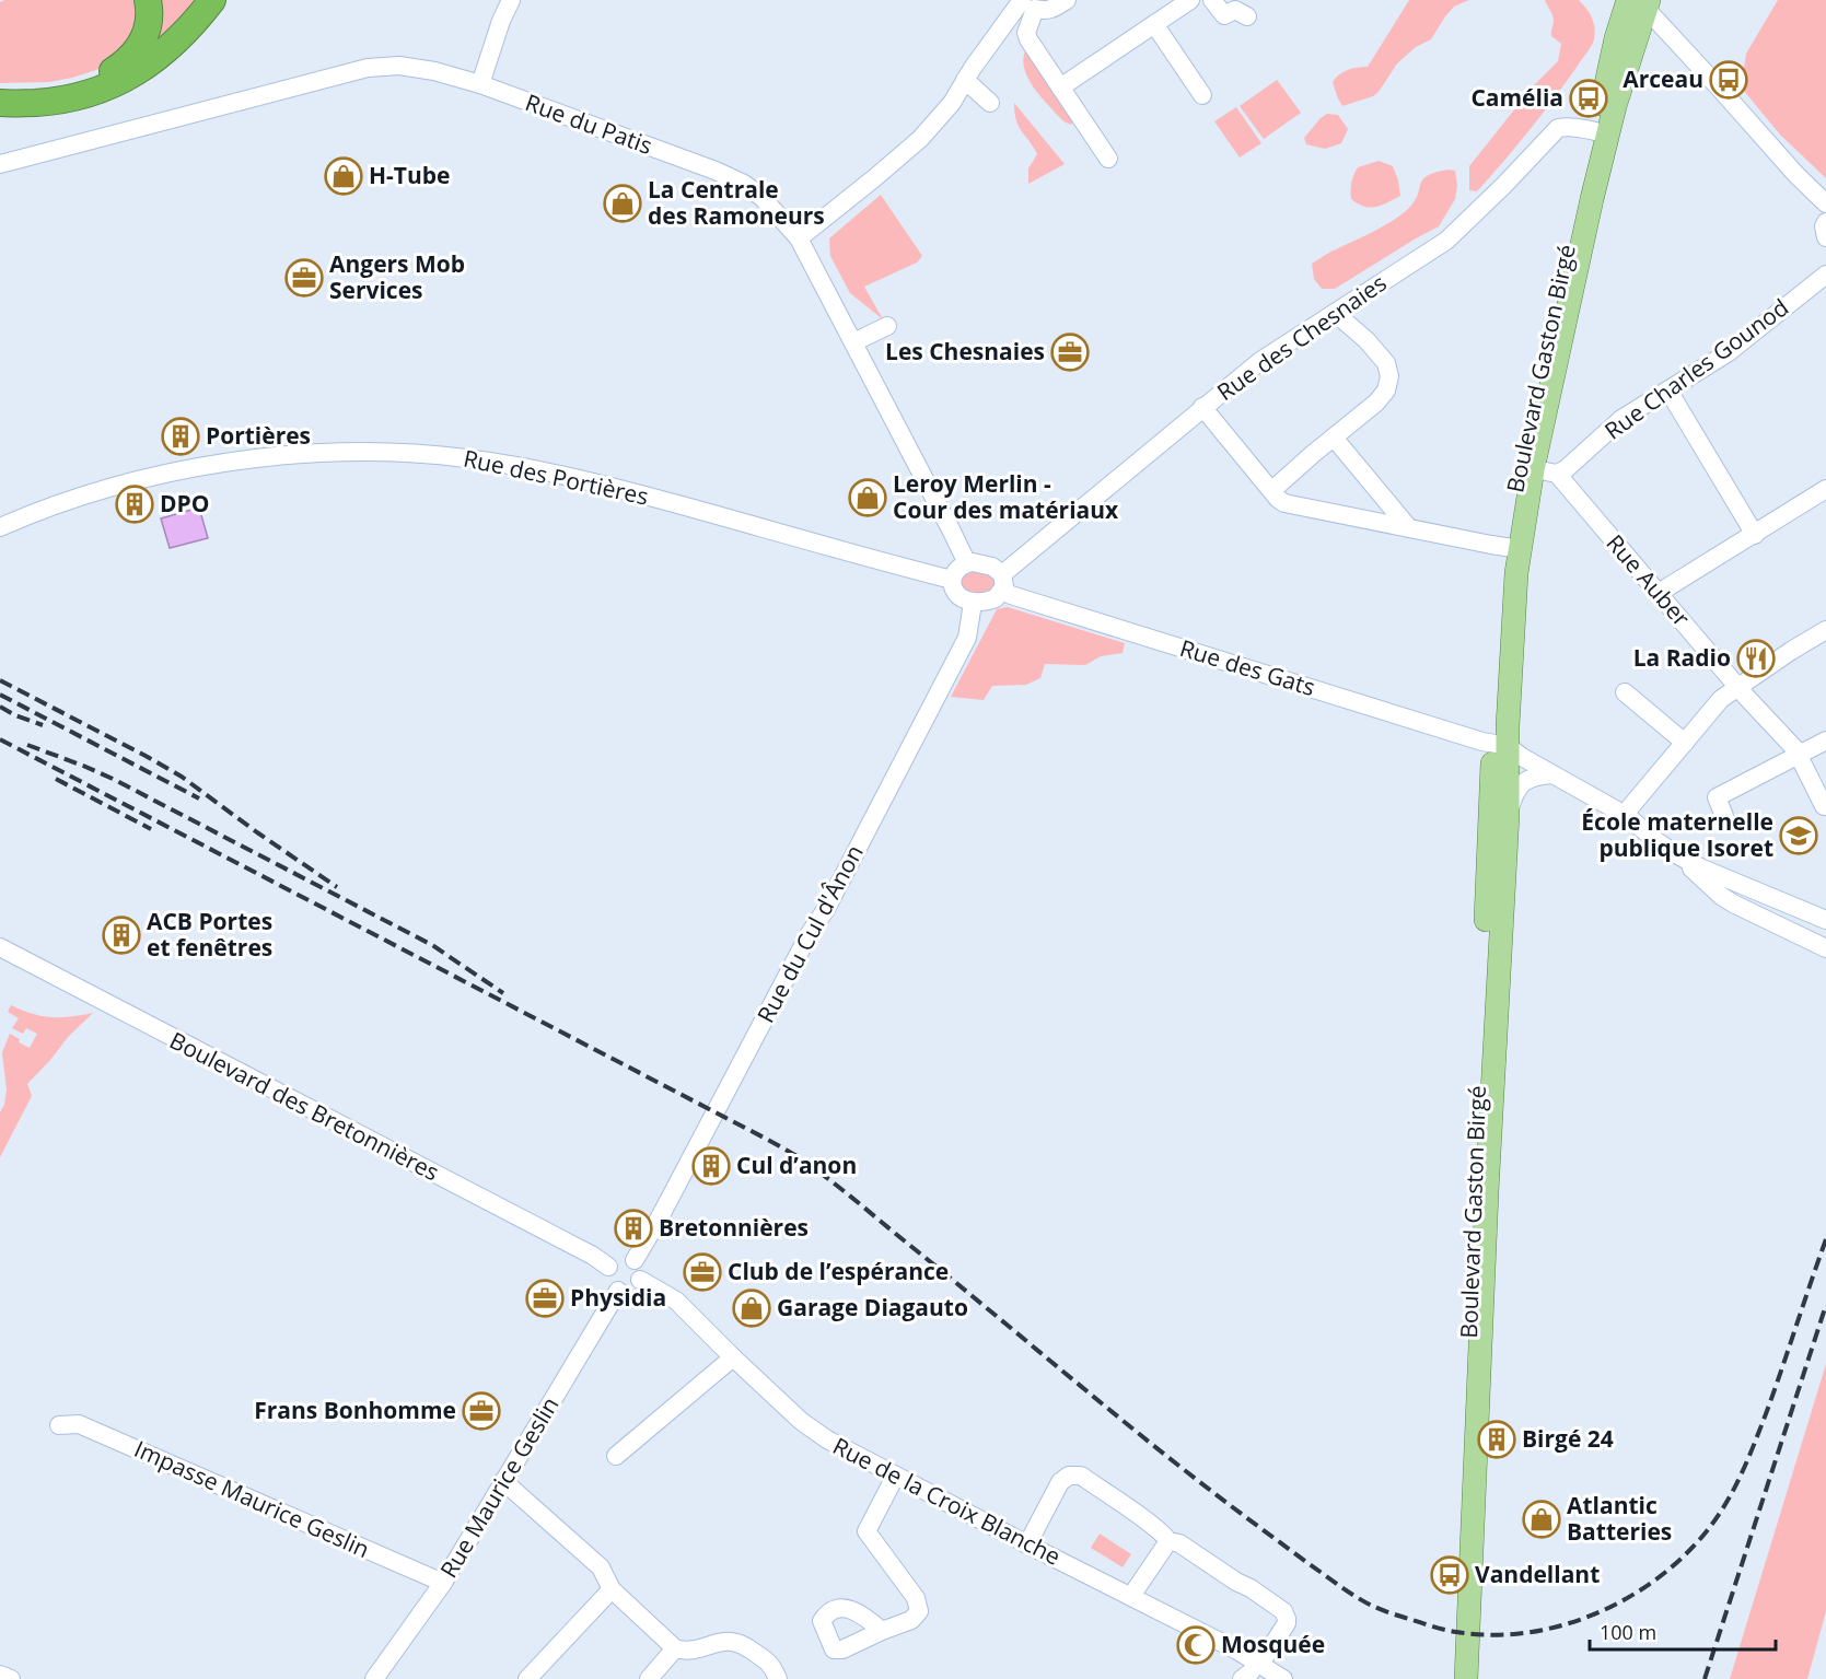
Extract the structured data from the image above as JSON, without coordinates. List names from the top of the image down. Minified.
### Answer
{"streets":{"main road":["Boulevard Gaston Birgé"],"street":["Rue du Patis","Rue des Chesnaies","Rue Charles Gounod","Rue des Portières","Rue Auber","Rue des Gats","Rue du Cul d'Ânon","Boulevard des Bretonnières","Rue Maurice Geslin","Impasse Maurice Geslin","Rue de la Croix Blanche"]},"crossings":[["Rue du Patis","Rue des Chesnaies"],["Rue du Patis","Rue des Portières"],["Rue du Patis","Rue des Gats"],["Rue du Patis","Rue du Cul d'Ânon"],["Rue des Chesnaies","Boulevard Gaston Birgé"],["Rue des Chesnaies","Rue des Portières"],["Rue des Chesnaies","Rue des Gats"],["Rue des Chesnaies","Rue du Cul d'Ânon"],["Boulevard Gaston Birgé","Rue des Gats"],["Rue Charles Gounod","Rue Auber"],["Rue des Portières","Rue des Gats"],["Rue des Portières","Rue du Cul d'Ânon"],["Rue des Gats","Rue du Cul d'Ânon"],["Rue du Cul d'Ânon","Boulevard des Bretonnières"],["Rue du Cul d'Ânon","Rue Maurice Geslin"],["Rue du Cul d'Ânon","Rue de la Croix Blanche"],["Boulevard des Bretonnières","Rue Maurice Geslin"],["Boulevard des Bretonnières","Rue de la Croix Blanche"],["Rue Maurice Geslin","Impasse Maurice Geslin"],["Rue Maurice Geslin","Rue de la Croix Blanche"]],"places":{"bus stop":["Arceau","Camélia","Vandellant"],"shop":["H-Tube","La Centrale des Ramoneurs","Leroy Merlin - Cour des matériaux","Garage Diagauto","Atlantic Batteries"],"office":["Angers Mob Services","Les Chesnaies","Club de l’espérance","Physidia","Frans Bonhomme"],"building":["Portières","DPO","ACB Portes et fenêtres","Cul d’anon","Bretonnières","Birgé 24"],"restaurant":["La Radio"],"school or university":["École maternelle publique Isoret"],"mosque":["Mosquée"]},"scale_bar":"100 m"}
